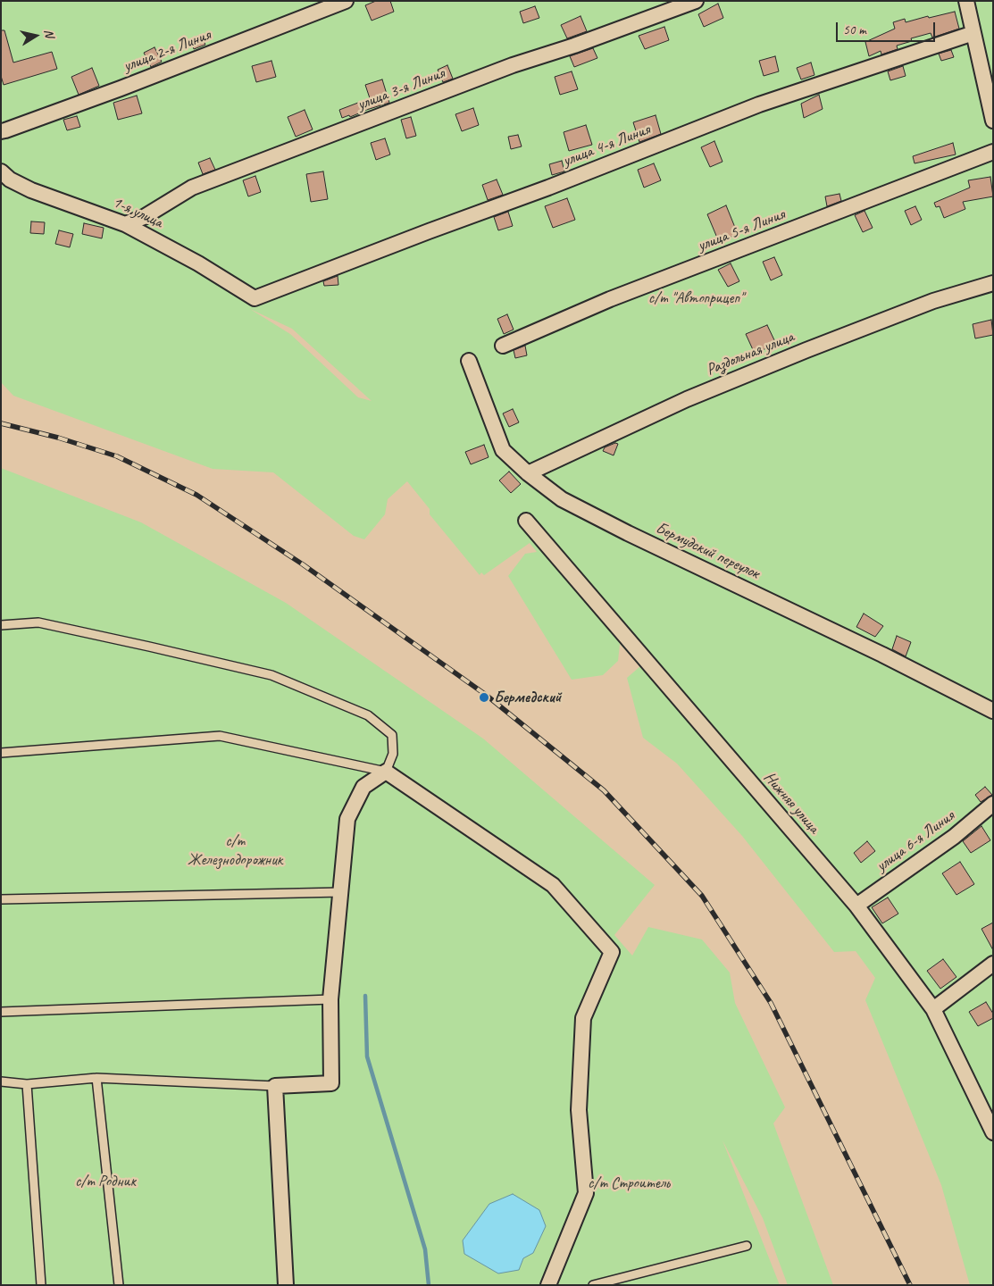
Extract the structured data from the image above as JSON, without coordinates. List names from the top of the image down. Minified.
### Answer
{"streets":{"street":["улица 2-я Линия","улица 3-я Линия","улица 4-я Линия","1-я улица","улица 5-я Линия","Раздольная улица","Бермудский переулок","Нижняя улица","улица 6-я Линия"]},"crossings":[["улица 3-я Линия","1-я улица"],["улица 4-я Линия","1-я улица"],["Раздольная улица","Бермудский переулок"],["Нижняя улица","улица 6-я Линия"]],"parks":["с/т \"Автоприцеп\"","с/т Железнодорожник","с/т Родник","с/т Строитель"],"places":["Бермедский"],"scale_bar":"50 m","north":"right"}
